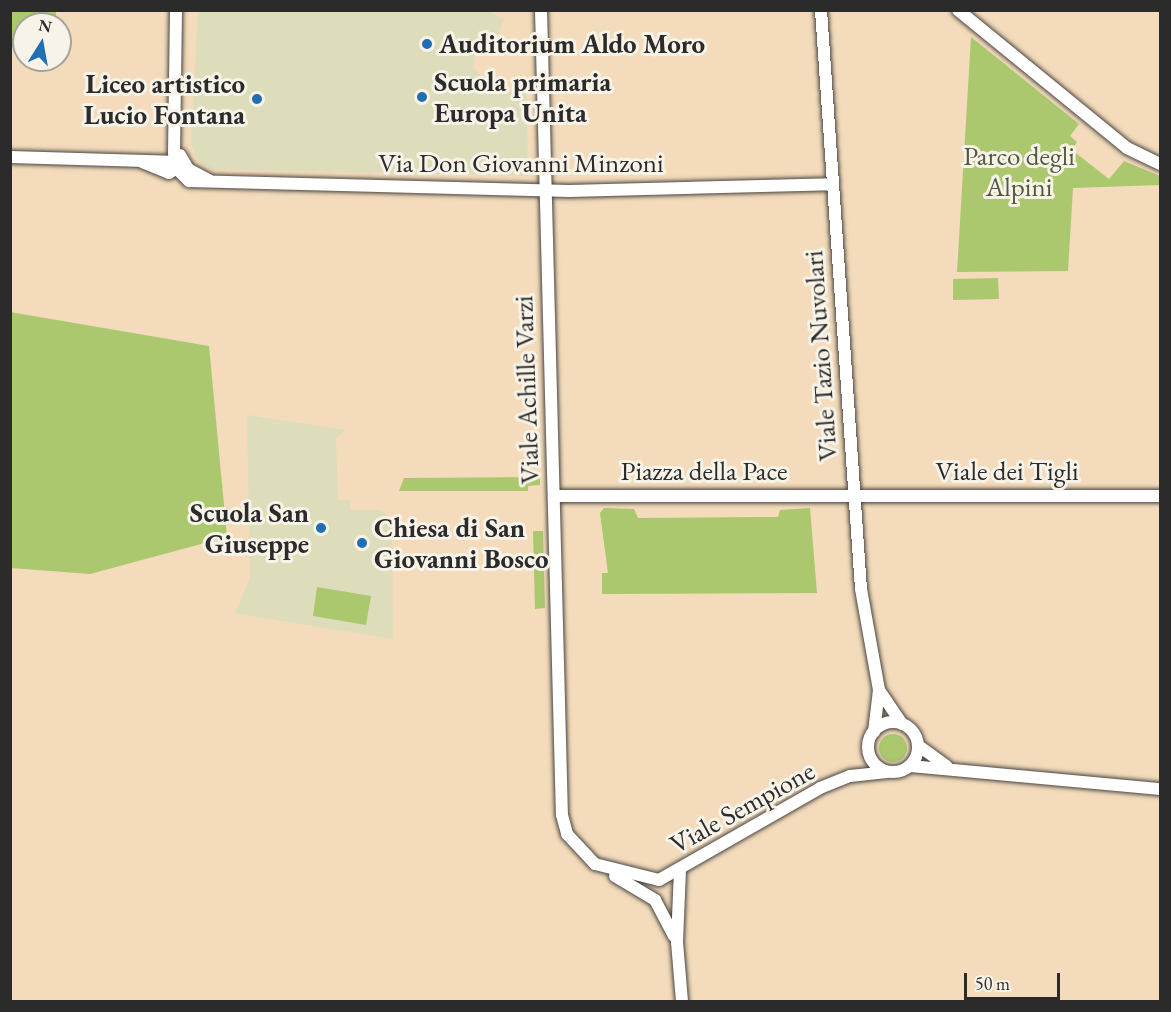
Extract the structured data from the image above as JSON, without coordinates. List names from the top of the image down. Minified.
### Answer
{"streets":{"street":["Via Don Giovanni Minzoni","Viale Tazio Nuvolari","Viale Achille Varzi","Piazza della Pace","Viale dei Tigli","Viale Sempione"]},"crossings":[["Via Don Giovanni Minzoni","Viale Tazio Nuvolari"],["Via Don Giovanni Minzoni","Viale Achille Varzi"],["Viale Tazio Nuvolari","Piazza della Pace"],["Viale Tazio Nuvolari","Viale dei Tigli"],["Viale Tazio Nuvolari","Viale Sempione"],["Viale Achille Varzi","Piazza della Pace"],["Viale Achille Varzi","Viale Sempione"],["Piazza della Pace","Viale dei Tigli"]],"parks":["Parco degli Alpini"],"places":["Auditorium Aldo Moro","Scuola primaria Europa Unita","Liceo artistico Lucio Fontana","Scuola San Giuseppe","Chiesa di San Giovanni Bosco"],"scale_bar":"50 m","north":"top"}
